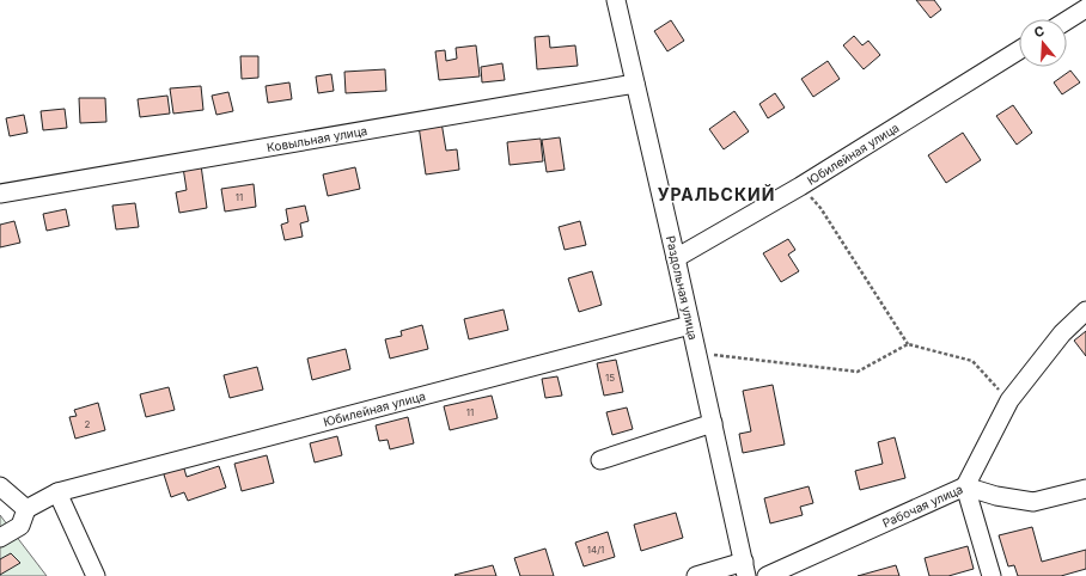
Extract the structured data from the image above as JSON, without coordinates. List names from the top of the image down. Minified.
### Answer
{"streets":{"street":["Ковыльная улица","Юбилейная улица","Раздольная улица","Рабочая улица"]},"crossings":[["Ковыльная улица","Раздольная улица"],["Юбилейная улица","Раздольная улица"]],"districts":["УРАЛЬСКИЙ"],"house_numbers":["11","15","11","2","14/1"],"north":"top"}
